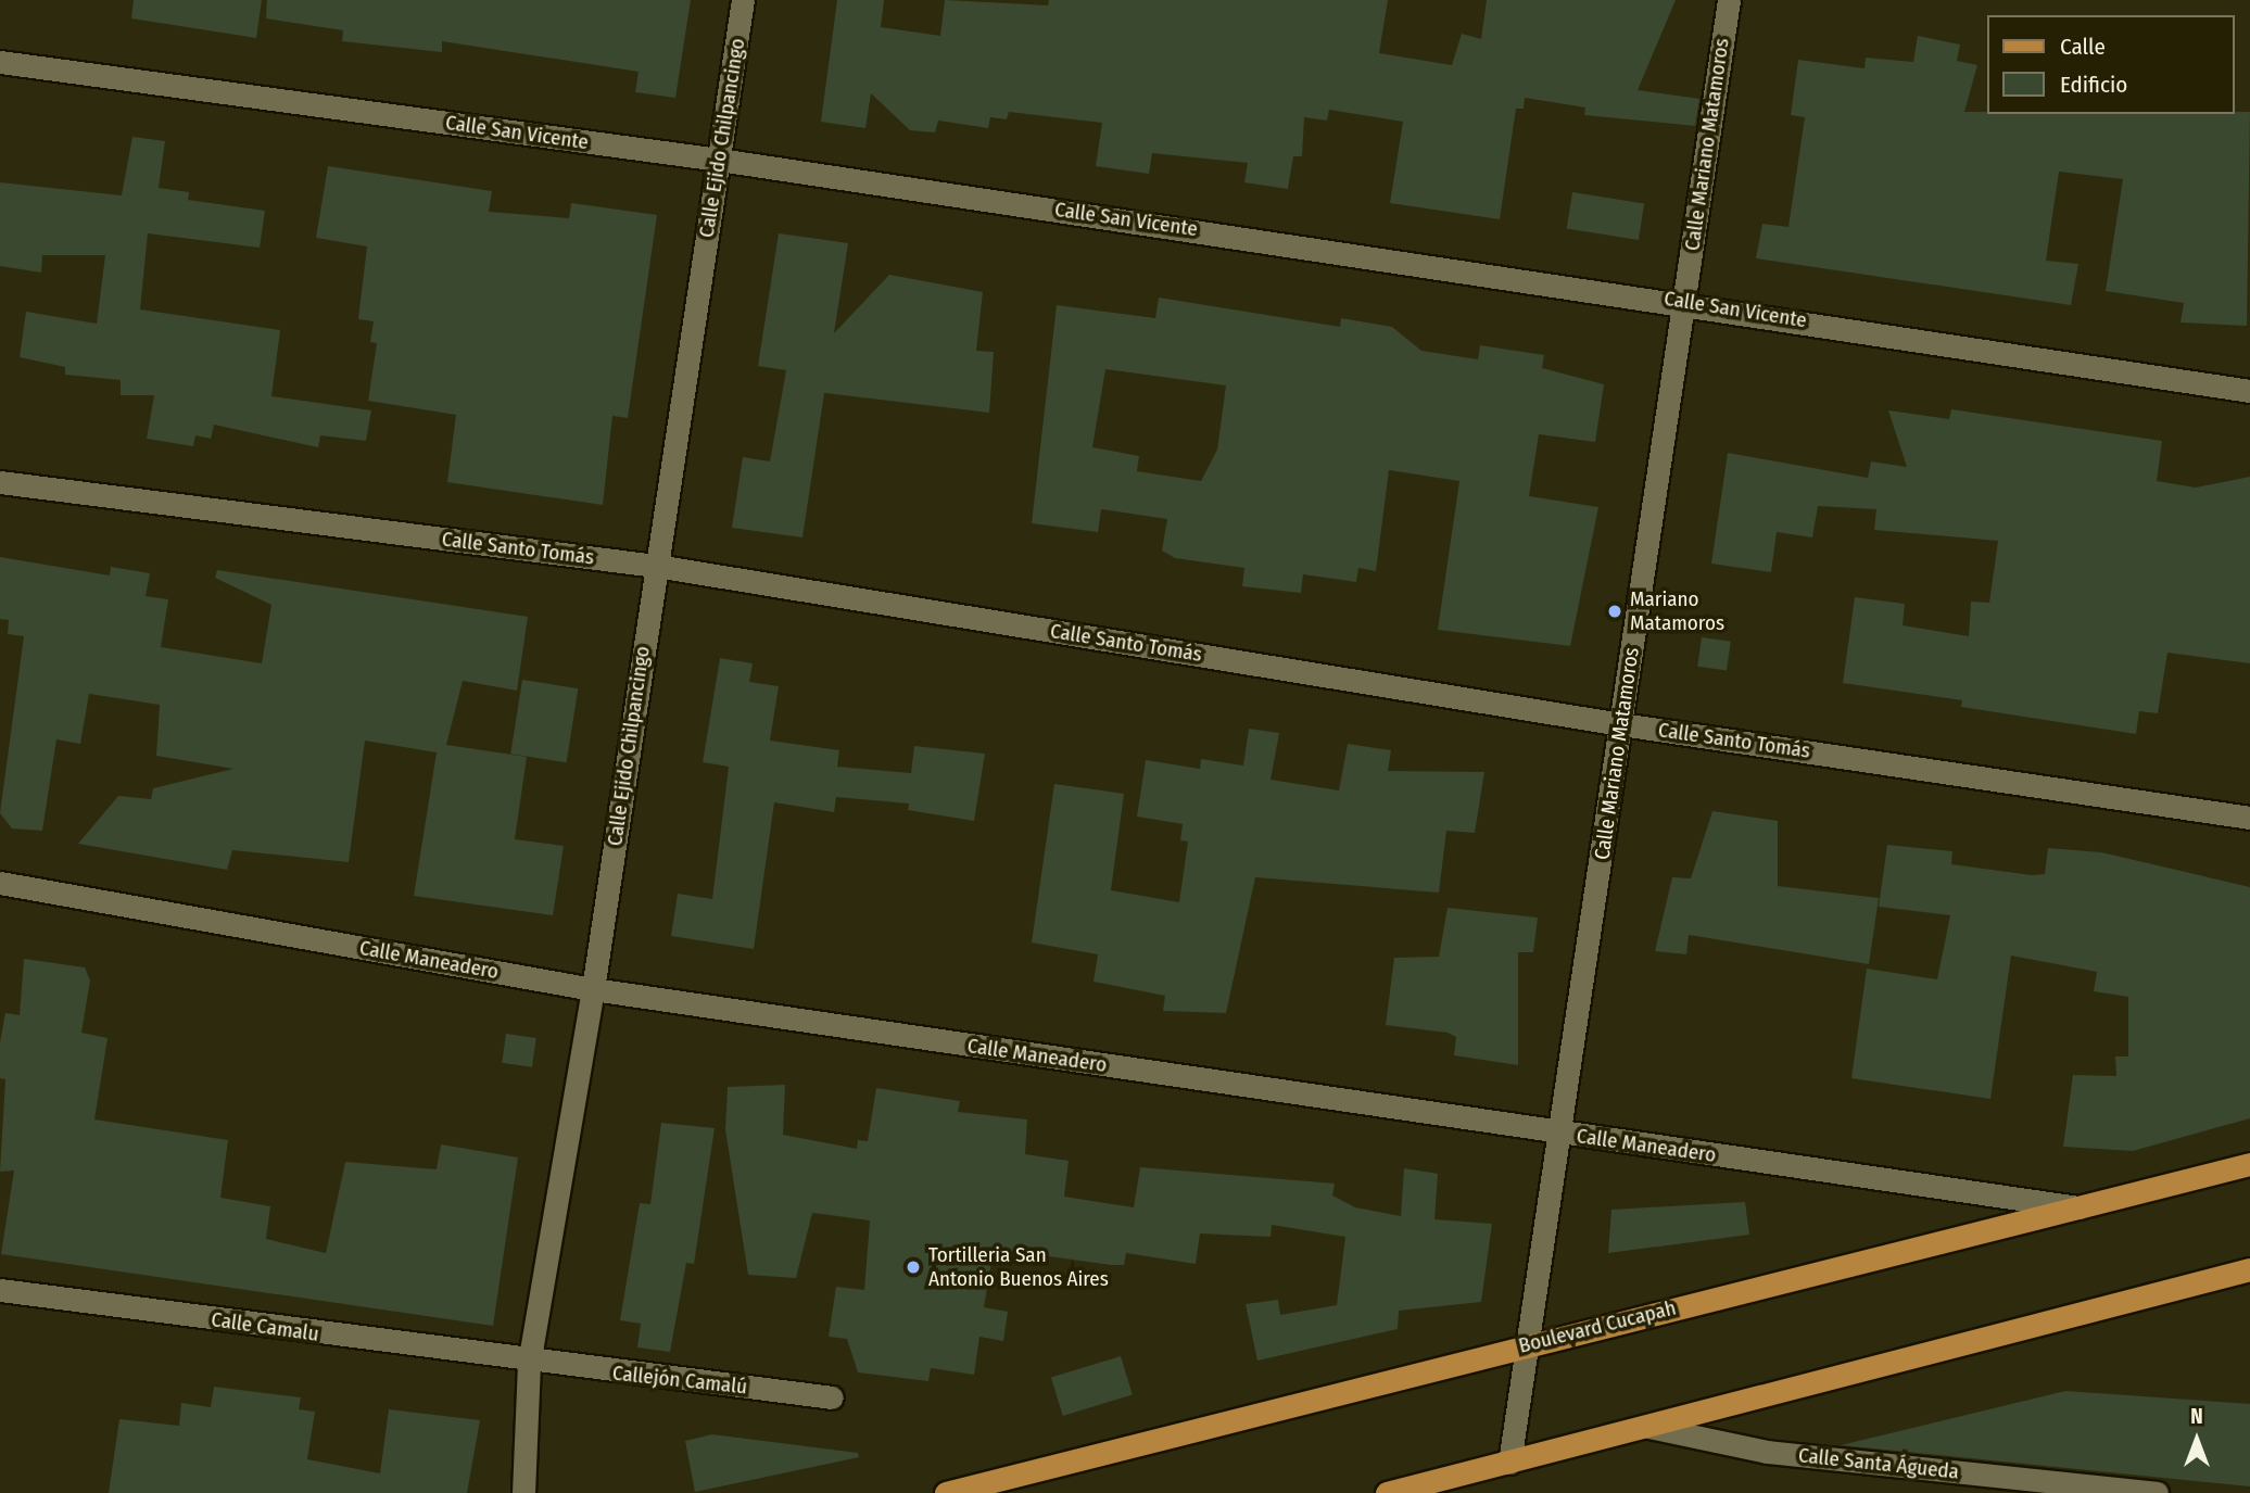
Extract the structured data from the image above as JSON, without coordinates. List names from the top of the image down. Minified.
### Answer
{"streets":{"main road":["Boulevard Cucapah"],"street":["Calle San Vicente","Calle Ejido Chilpancingo","Calle Mariano Matamoros","Calle Santo Tomás","Calle Maneadero","Calle Camalu","Callejón Camalú","Calle Santa Águeda"]},"crossings":[["Calle San Vicente","Calle Ejido Chilpancingo"],["Calle San Vicente","Calle Mariano Matamoros"],["Calle Ejido Chilpancingo","Calle Santo Tomás"],["Calle Ejido Chilpancingo","Calle Maneadero"],["Calle Ejido Chilpancingo","Calle Camalu"],["Calle Ejido Chilpancingo","Callejón Camalú"],["Calle Mariano Matamoros","Calle Santo Tomás"],["Calle Mariano Matamoros","Calle Maneadero"],["Calle Mariano Matamoros","Boulevard Cucapah"],["Calle Maneadero","Boulevard Cucapah"],["Calle Camalu","Callejón Camalú"]],"places":["Mariano Matamoros","Tortilleria San Antonio Buenos Aires"],"legend":["Calle","Edificio"],"north":"top"}
